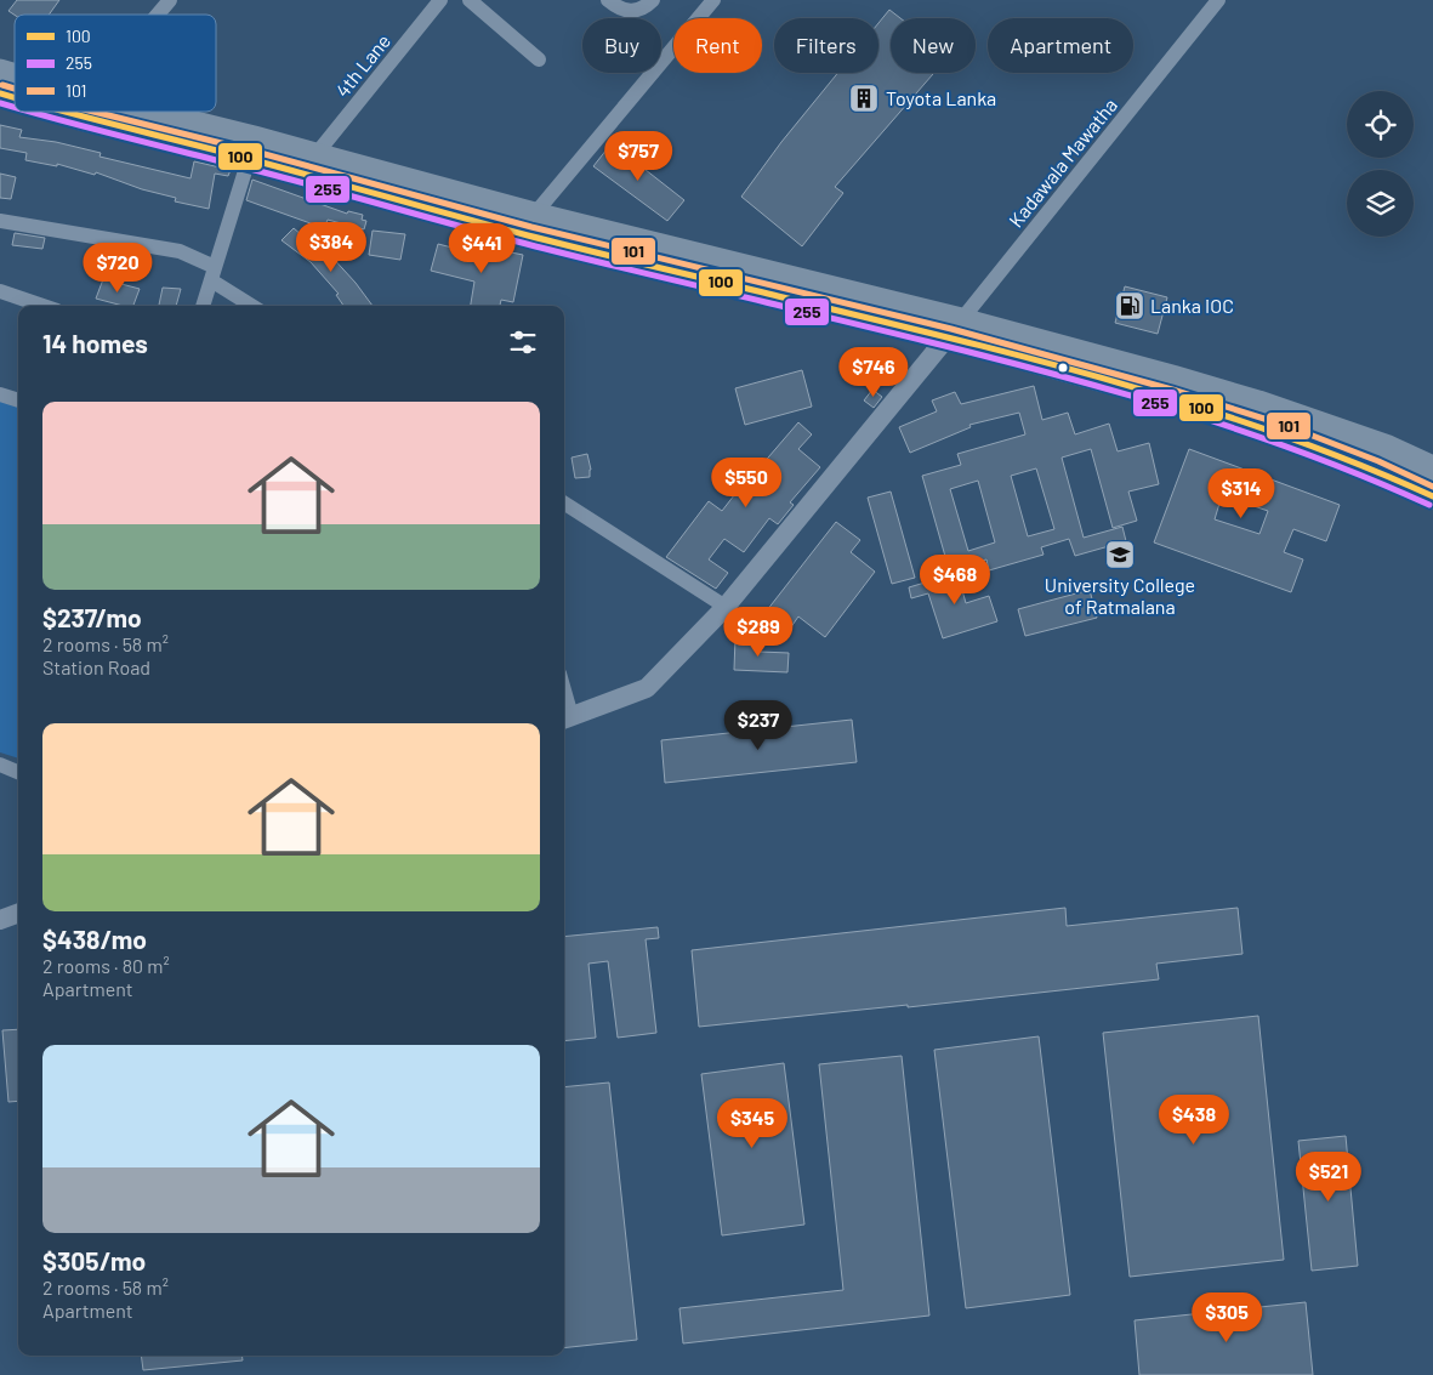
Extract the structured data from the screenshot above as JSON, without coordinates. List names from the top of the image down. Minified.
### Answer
{"streets":{"street":["4th Lane","Kadawala Mawatha"]},"places":{"building":["Toyota Lanka"],"fuel station":["Lanka IOC"],"school or university":["University College of Ratmalana"]},"lines":["transit line 101","transit line 100","transit line 255"],"legend":["100","255","101"],"page":{"chip":["Buy","Rent","Filters","New","Apartment"],"price":["$757","$384","$441","$720","$746","$550","$314","$468","$289","$237","$438","$345","$521","$305"],"heading":"14 homes","list":[{"name":"$237/mo","note":"2 rooms · 58 m² · Station Road"},{"name":"$438/mo","note":"2 rooms · 80 m² · Apartment"},{"name":"$305/mo","note":"2 rooms · 58 m² · Apartment"}]}}
